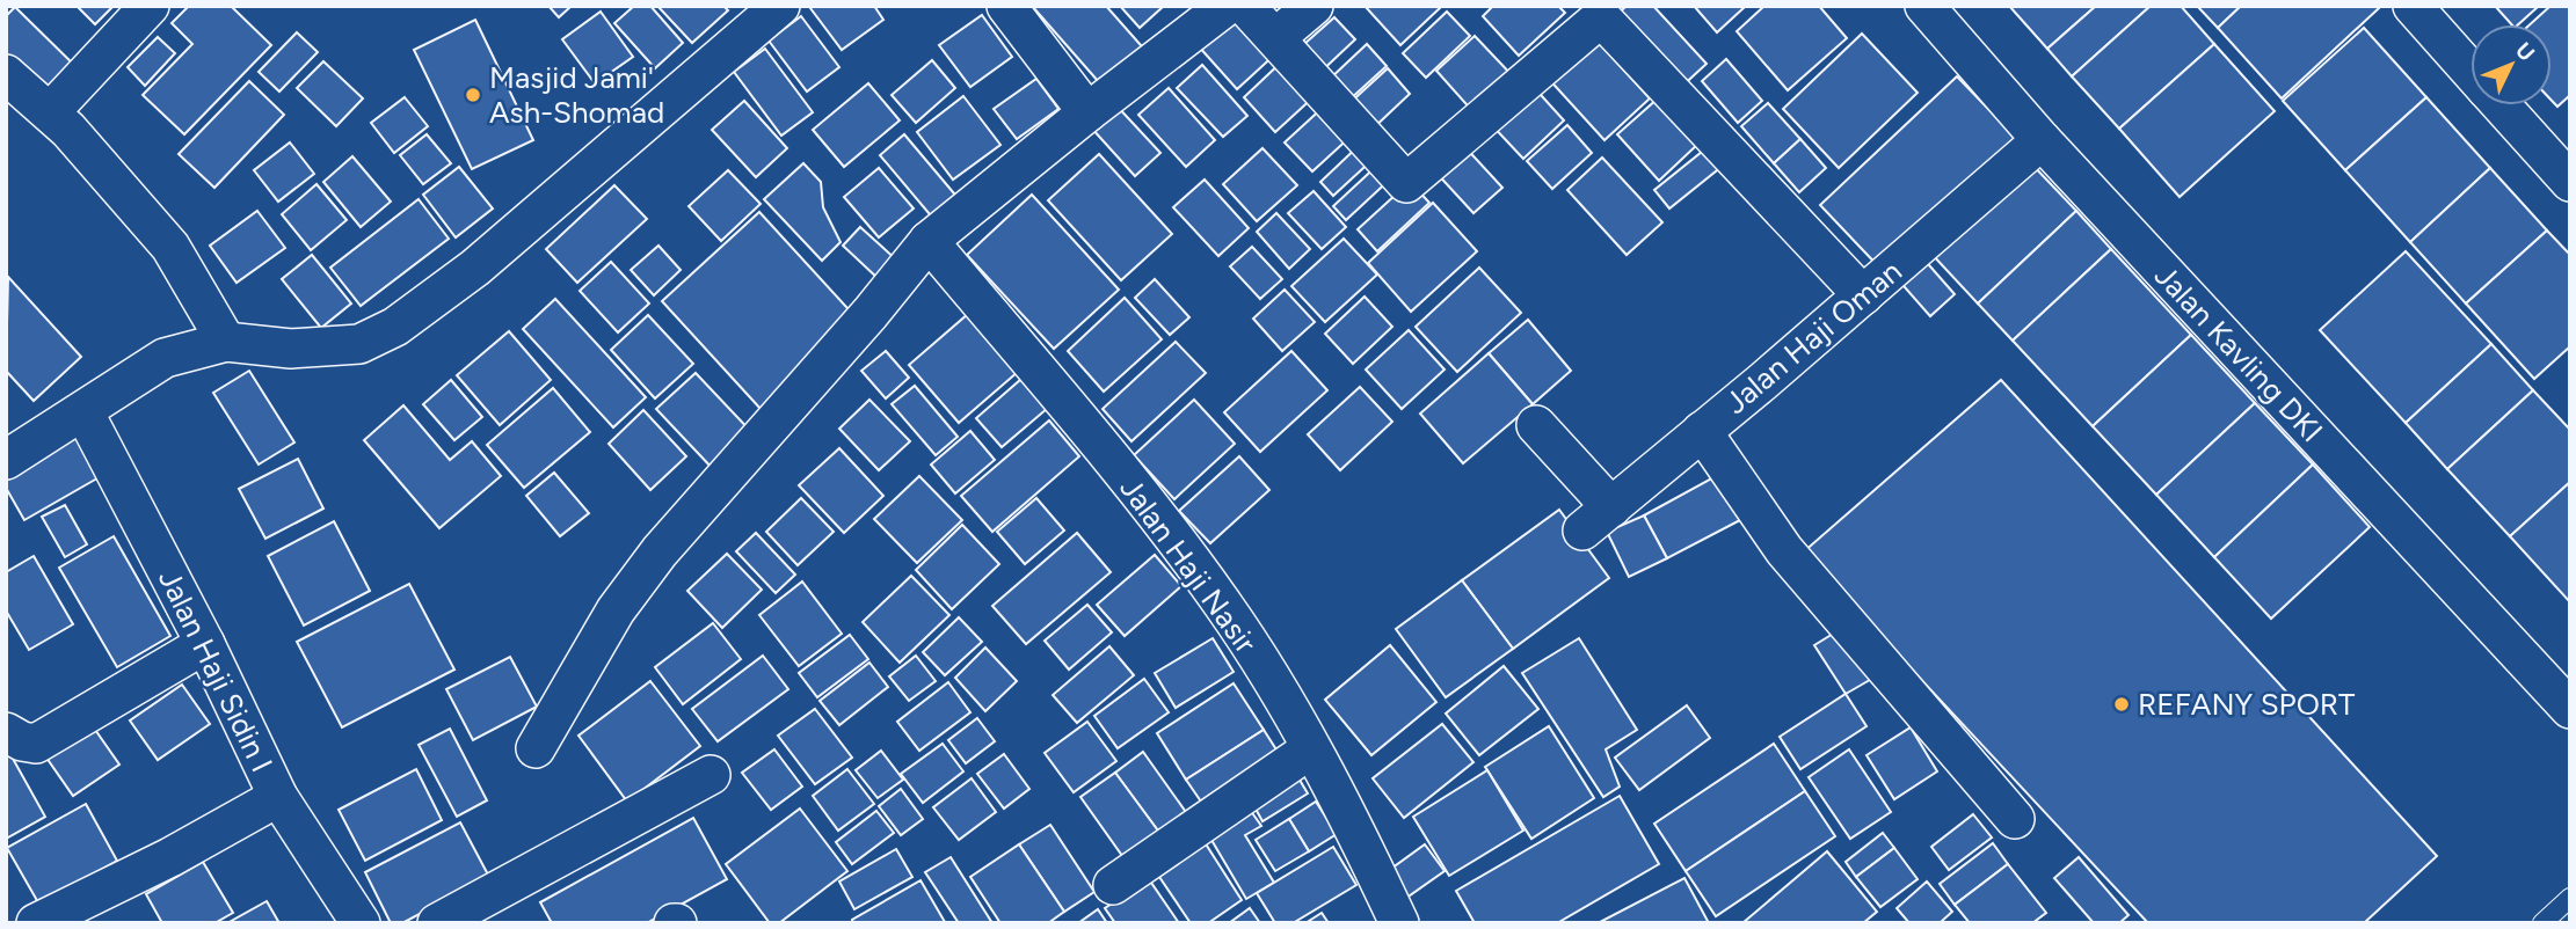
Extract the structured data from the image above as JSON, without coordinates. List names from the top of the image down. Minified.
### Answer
{"streets":{"street":["Jalan Haji Oman","Jalan Kavling DKI","Jalan Haji Nasir","Jalan Haji Sidin I"]},"crossings":[["Jalan Haji Oman","Jalan Kavling DKI"]],"places":["Masjid Jami' Ash-Shomad","REFANY SPORT"],"north":"top right"}
